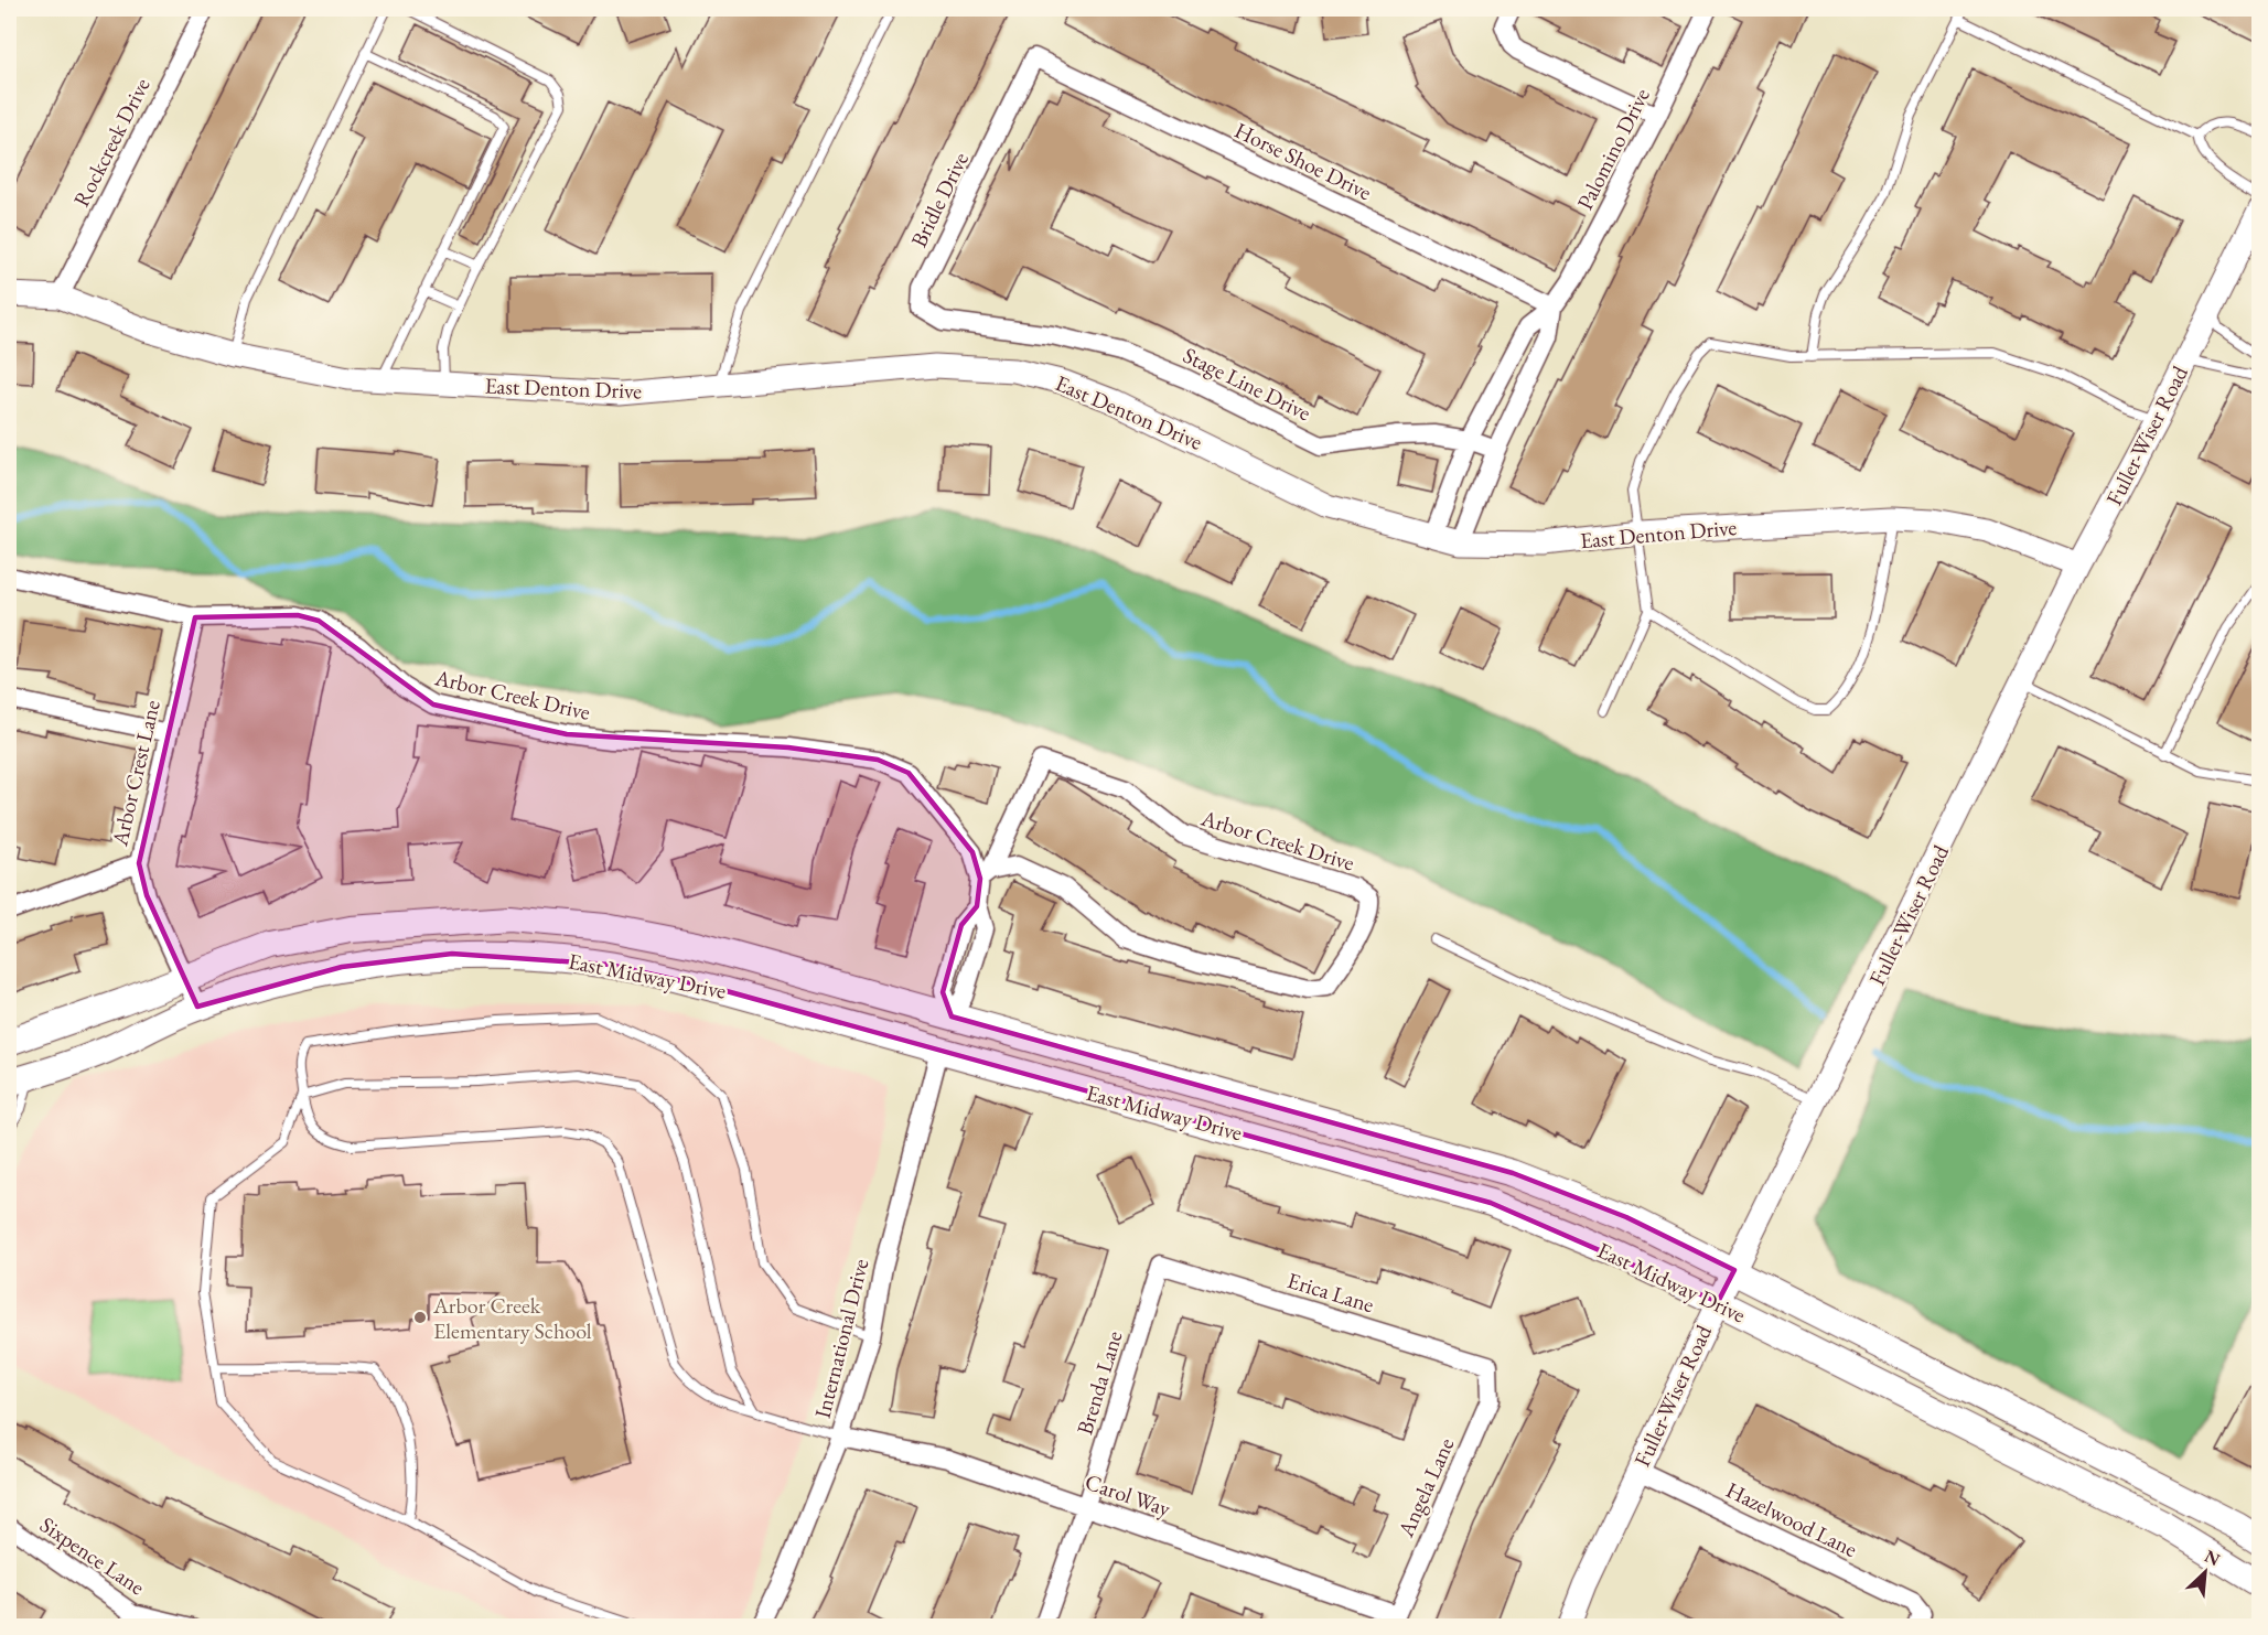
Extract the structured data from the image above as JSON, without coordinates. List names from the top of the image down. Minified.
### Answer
{"streets":{"main road":["East Midway Drive"],"street":["Rockcreek Drive","Palomino Drive","Horse Shoe Drive","Bridle Drive","Stage Line Drive","East Denton Drive","Fuller-Wiser Road","Arbor Creek Drive","Arbor Crest Lane","Erica Lane","International Drive","Brenda Lane","Angela Lane","Carol Way","Hazelwood Lane","Sixpence Lane"]},"crossings":[["Rockcreek Drive","East Denton Drive"],["Palomino Drive","Horse Shoe Drive"],["Palomino Drive","Stage Line Drive"],["Palomino Drive","East Denton Drive"],["Horse Shoe Drive","Bridle Drive"],["Bridle Drive","Stage Line Drive"],["East Denton Drive","Fuller-Wiser Road"],["Fuller-Wiser Road","East Midway Drive"],["Fuller-Wiser Road","Hazelwood Lane"],["Arbor Creek Drive","Arbor Crest Lane"],["Arbor Crest Lane","East Midway Drive"],["East Midway Drive","International Drive"],["Erica Lane","Brenda Lane"],["Erica Lane","Angela Lane"],["International Drive","Carol Way"],["Brenda Lane","Carol Way"],["Angela Lane","Carol Way"]],"places":["Arbor Creek Elementary School"],"north":"top right"}
